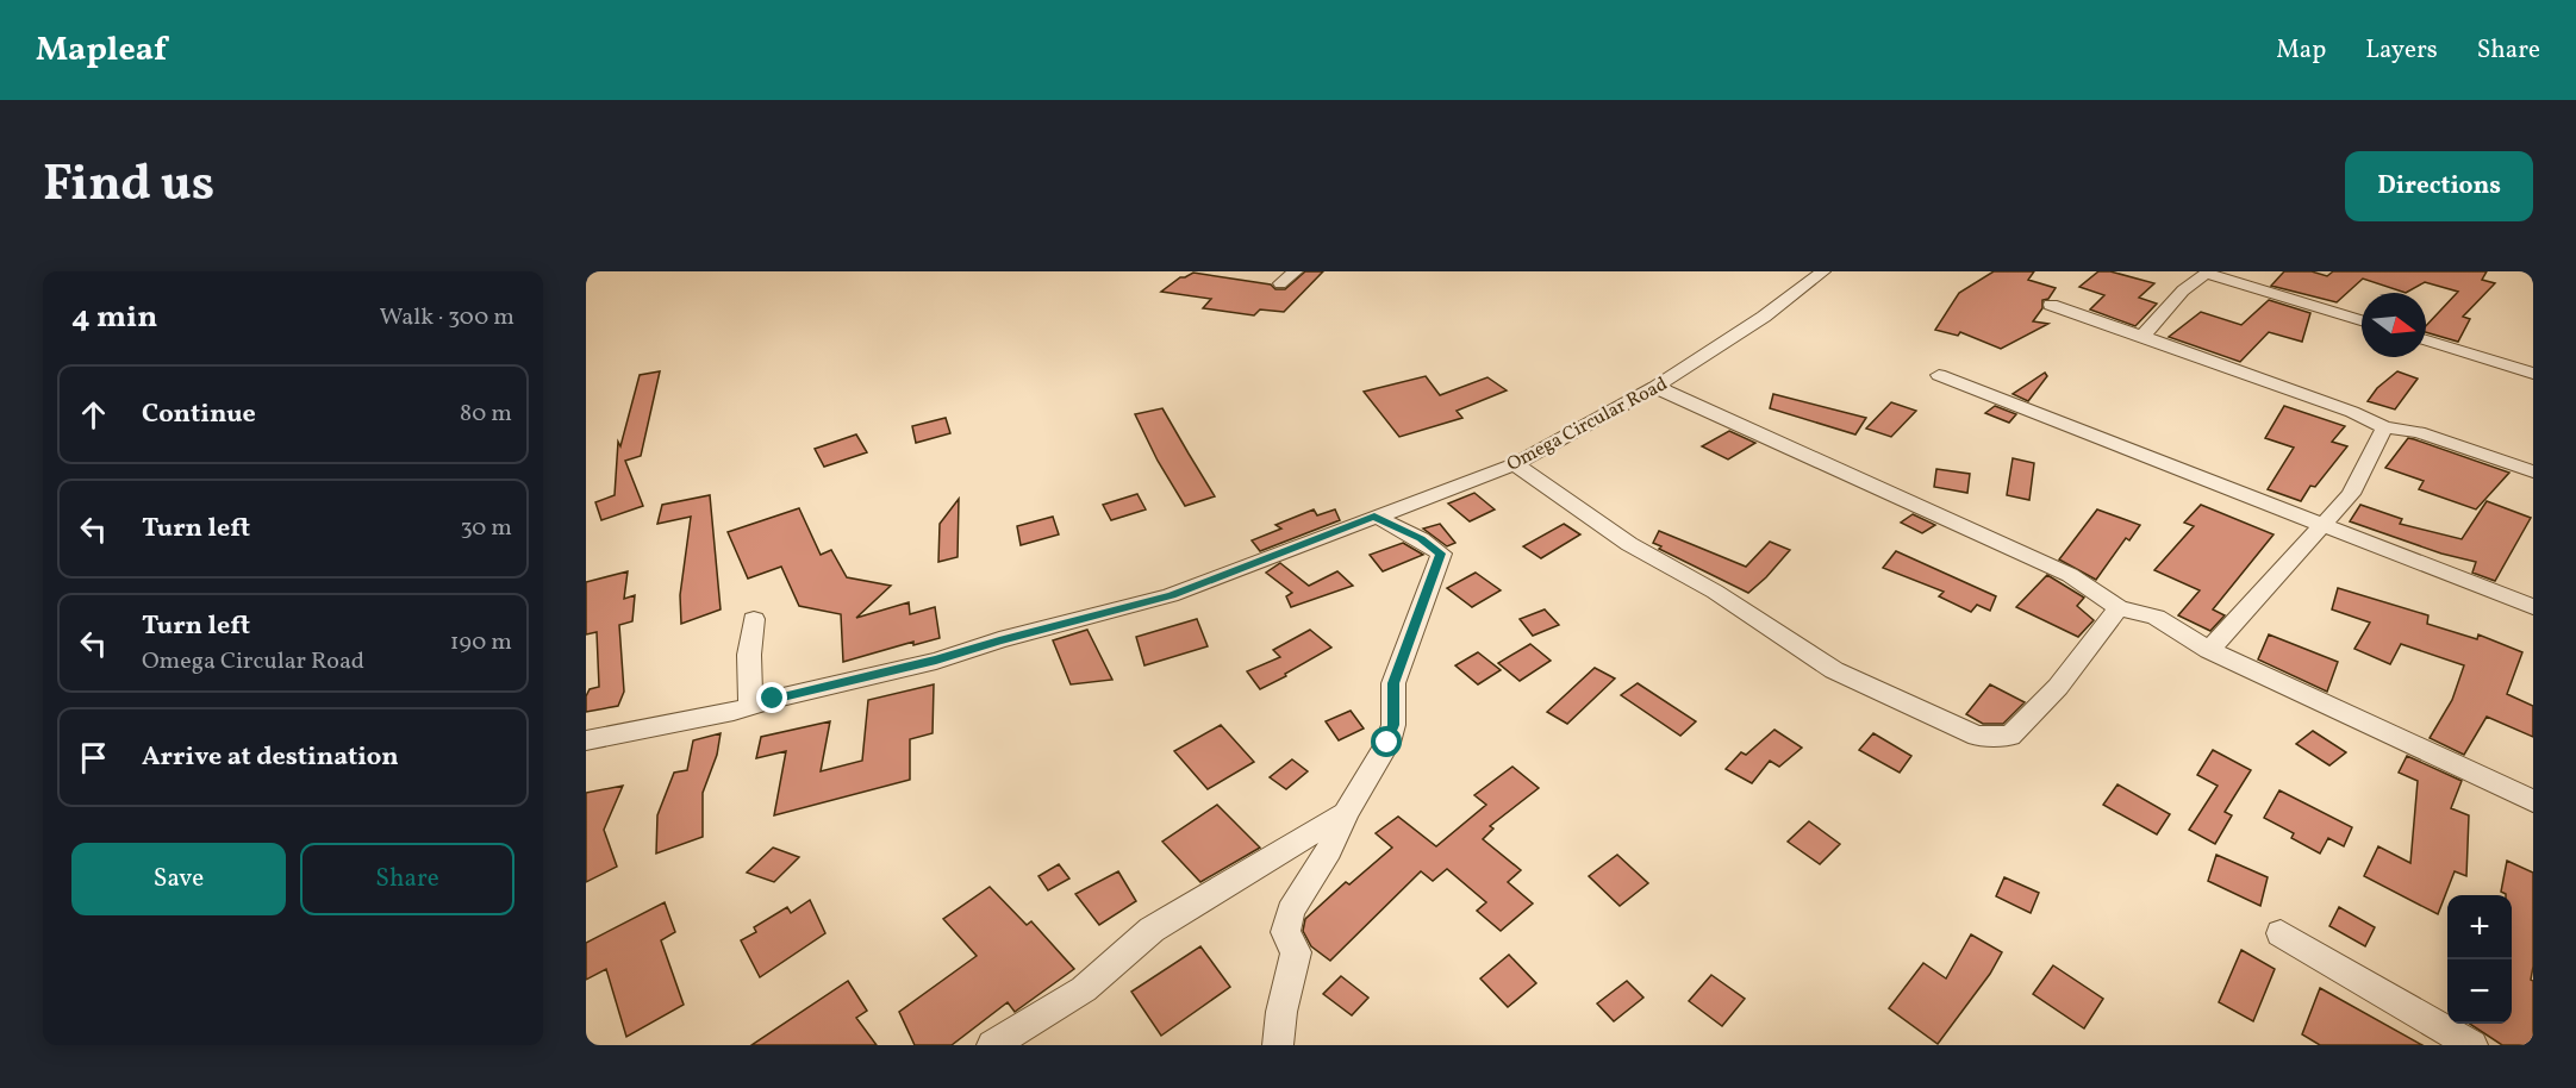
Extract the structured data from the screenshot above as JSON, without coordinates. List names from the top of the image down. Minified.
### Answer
{"streets":{"street":["Omega Circular Road"]},"north":"right","page":{"header":"Mapleaf","nav":["Map","Layers","Share"],"title":"Find us","buttons":["Directions",["Save","Share"]],"heading":["4 min","Walk · 300 m"],"list":[["Continue","80 m"],["Turn left","30 m"],["Turn left","Omega Circular Road","190 m"],"Arrive at destination"],"map_buttons":["+","−"]}}
